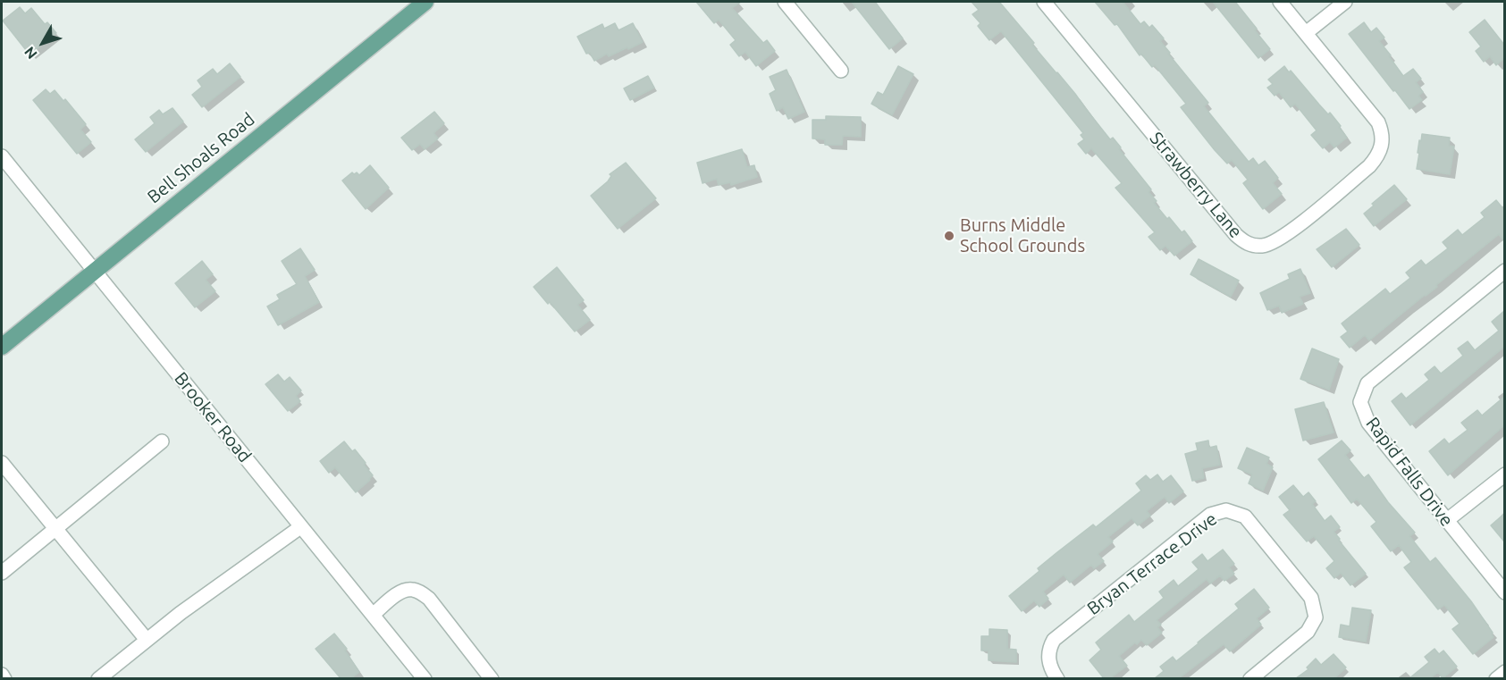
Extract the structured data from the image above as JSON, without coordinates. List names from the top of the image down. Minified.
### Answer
{"streets":{"main road":["Bell Shoals Road"],"street":["Strawberry Lane","Brooker Road","Rapid Falls Drive","Bryan Terrace Drive"]},"crossings":[["Bell Shoals Road","Brooker Road"]],"places":["Burns Middle School Grounds"],"north":"bottom left"}
